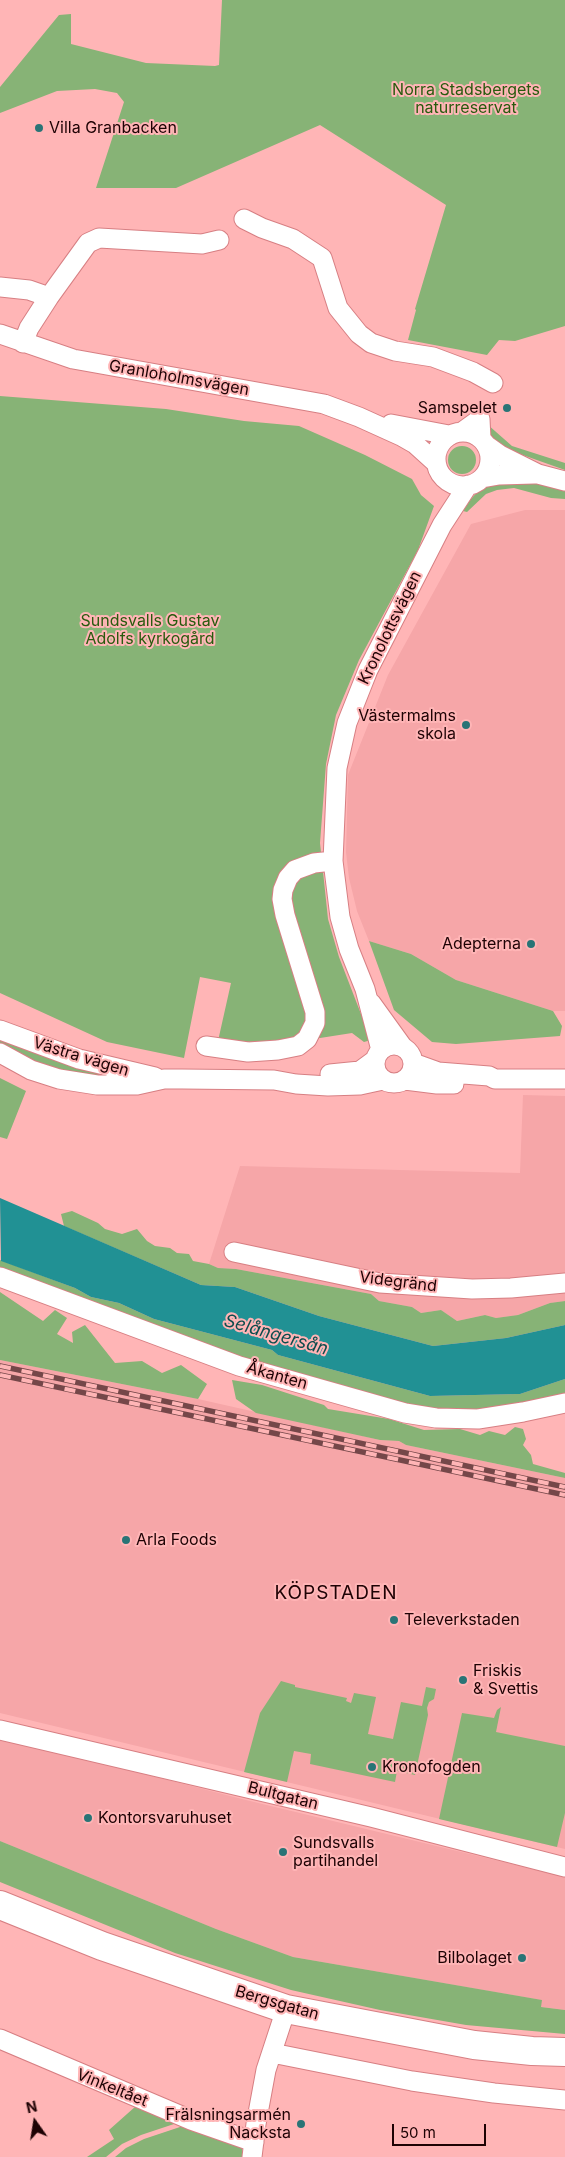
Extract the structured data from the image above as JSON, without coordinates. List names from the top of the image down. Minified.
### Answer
{"streets":{"highway":["Bergsgatan"],"street":["Granloholmsvägen","Kronolottsvägen","Västra vägen","Videgränd","Åkanten","Bultgatan","Vinkeltået"]},"crossings":[["Granloholmsvägen","Kronolottsvägen"],["Kronolottsvägen","Västra vägen"]],"districts":["KÖPSTADEN"],"water":["Selångersån"],"parks":["Norra Stadsbergets naturreservat","Sundsvalls Gustav Adolfs kyrkogård"],"places":["Villa Granbacken","Samspelet","Västermalms skola","Adepterna","Arla Foods","Televerkstaden","Friskis & Svettis","Kronofogden","Kontorsvaruhuset","Sundsvalls partihandel","Bilbolaget","Frälsningsarmén Nacksta"],"scale_bar":"50 m","north":"top"}
